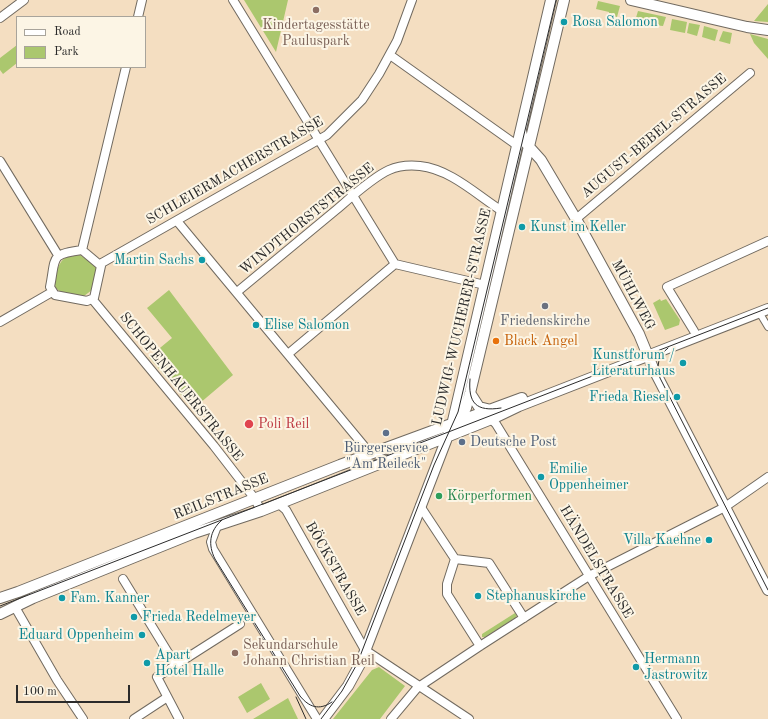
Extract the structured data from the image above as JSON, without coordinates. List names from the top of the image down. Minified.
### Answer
{"streets":{"street":["AUGUST-BEBEL-STRASSE","SCHLEIERMACHERSTRASSE","WINDTHORSTSTRASSE","MÜHLWEG","LUDWIG-WUCHERER-STRASSE","SCHOPENHAUERSTRASSE","REILSTRASSE","HÄNDELSTRASSE","BÖCKSTRASSE"]},"crossings":[["AUGUST-BEBEL-STRASSE","MÜHLWEG"],["SCHLEIERMACHERSTRASSE","SCHOPENHAUERSTRASSE"],["WINDTHORSTSTRASSE","LUDWIG-WUCHERER-STRASSE"],["MÜHLWEG","LUDWIG-WUCHERER-STRASSE"],["LUDWIG-WUCHERER-STRASSE","REILSTRASSE"],["LUDWIG-WUCHERER-STRASSE","BÖCKSTRASSE"],["SCHOPENHAUERSTRASSE","REILSTRASSE"],["REILSTRASSE","HÄNDELSTRASSE"],["REILSTRASSE","BÖCKSTRASSE"]],"places":["Kindertagesstätte Pauluspark","Rosa Salomon","Kunst im Keller","Martin Sachs","Friedenskirche","Elise Salomon","Black Angel","Kunstforum / Literaturhaus","Frieda Riesel","Poli Reil","Bürgerservice \"Am Reileck\"","Deutsche Post","Emilie Oppenheimer","Körperformen","Villa Kaehne","Stephanuskirche","Fam. Kanner","Frieda Redelmeyer","Eduard Oppenheim","Sekundarschule Johann Christian Reil","Apart Hotel Halle","Hermann Jastrowitz"],"legend":["Road","Park"],"scale_bar":"100 m"}
